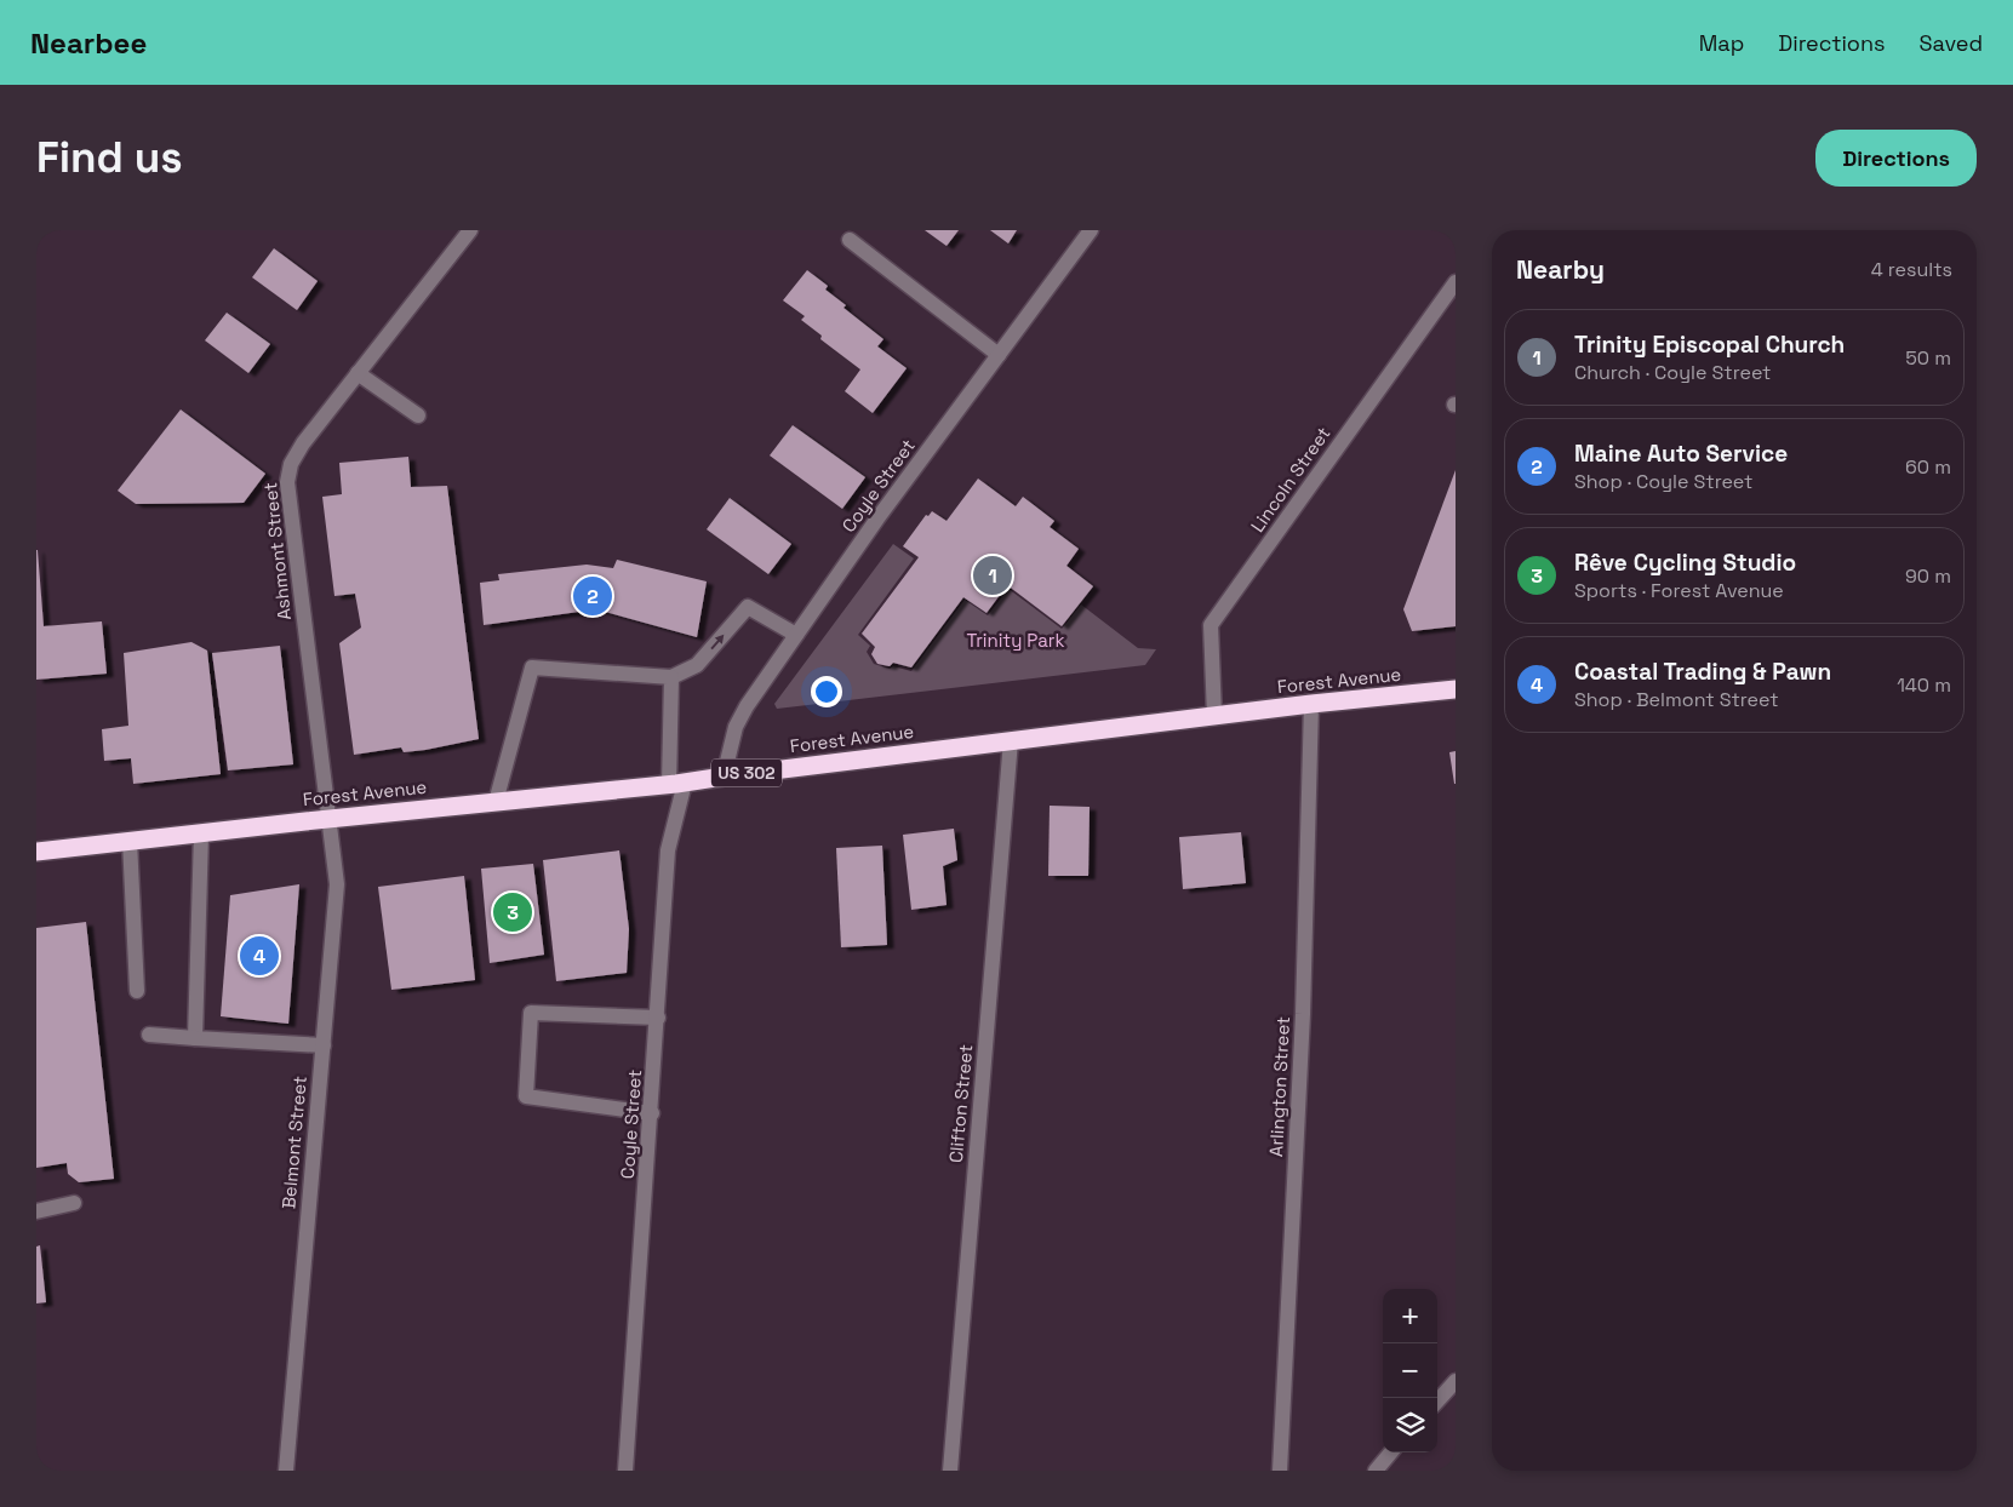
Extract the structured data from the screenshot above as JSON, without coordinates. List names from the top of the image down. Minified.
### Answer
{"streets":{"highway":["Forest Avenue","US 302"],"street":["Lincoln Street","Coyle Street","Ashmont Street","Arlington Street","Clifton Street","Belmont Street"]},"crossings":[["Lincoln Street","Forest Avenue"],["Coyle Street","Forest Avenue"],["Ashmont Street","Forest Avenue"],["Ashmont Street","Belmont Street"],["Forest Avenue","Arlington Street"],["Forest Avenue","Clifton Street"],["Forest Avenue","Belmont Street"]],"parks":["Trinity Park"],"page":{"header":"Nearbee","nav":["Map","Directions","Saved"],"buttons":"Directions","title":"Find us","heading":["Nearby","4 results"],"list":[{"mark":"1","name":"Trinity Episcopal Church","note":"Church · Coyle Street","value":"50 m"},{"mark":"2","name":"Maine Auto Service","note":"Shop · Coyle Street","value":"60 m"},{"mark":"3","name":"Rêve Cycling Studio","note":"Sports · Forest Avenue","value":"90 m"},{"mark":"4","name":"Coastal Trading & Pawn","note":"Shop · Belmont Street","value":"140 m"}],"pins":["1","2","3","4"],"map_buttons":["+","−"]}}
